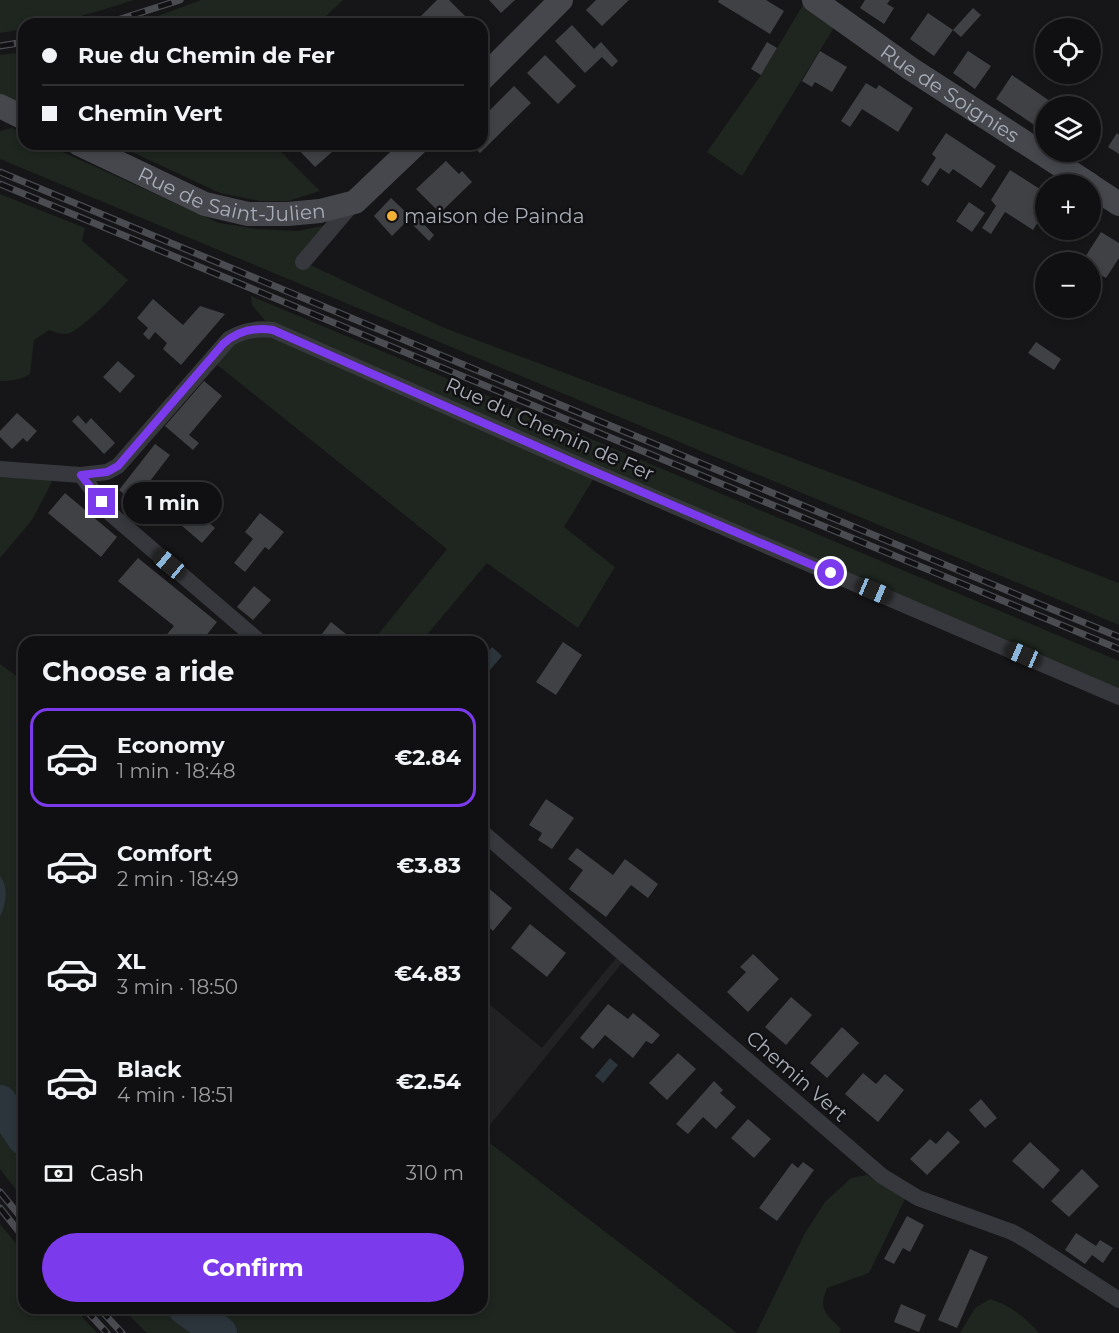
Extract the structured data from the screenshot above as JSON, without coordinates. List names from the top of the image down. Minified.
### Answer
{"streets":{"street":["Rue de Soignies","Rue de Saint-Julien","Rue du Chemin de Fer","Chemin Vert"]},"places":["maison de Painda"],"page":{"map_buttons":["+","−"],"banner":["Rue du Chemin de Fer","Chemin Vert"],"bubble":"1 min","heading":"Choose a ride","list":[{"name":"Economy","note":"1 min · 18:48","value":"€2.84"},{"name":"Comfort","note":"2 min · 18:49","value":"€3.83"},{"name":"XL","note":"3 min · 18:50","value":"€4.83"},{"name":"Black","note":"4 min · 18:51","value":"€2.54"}],"pay":["Cash","310 m"],"buttons":"Confirm"}}
